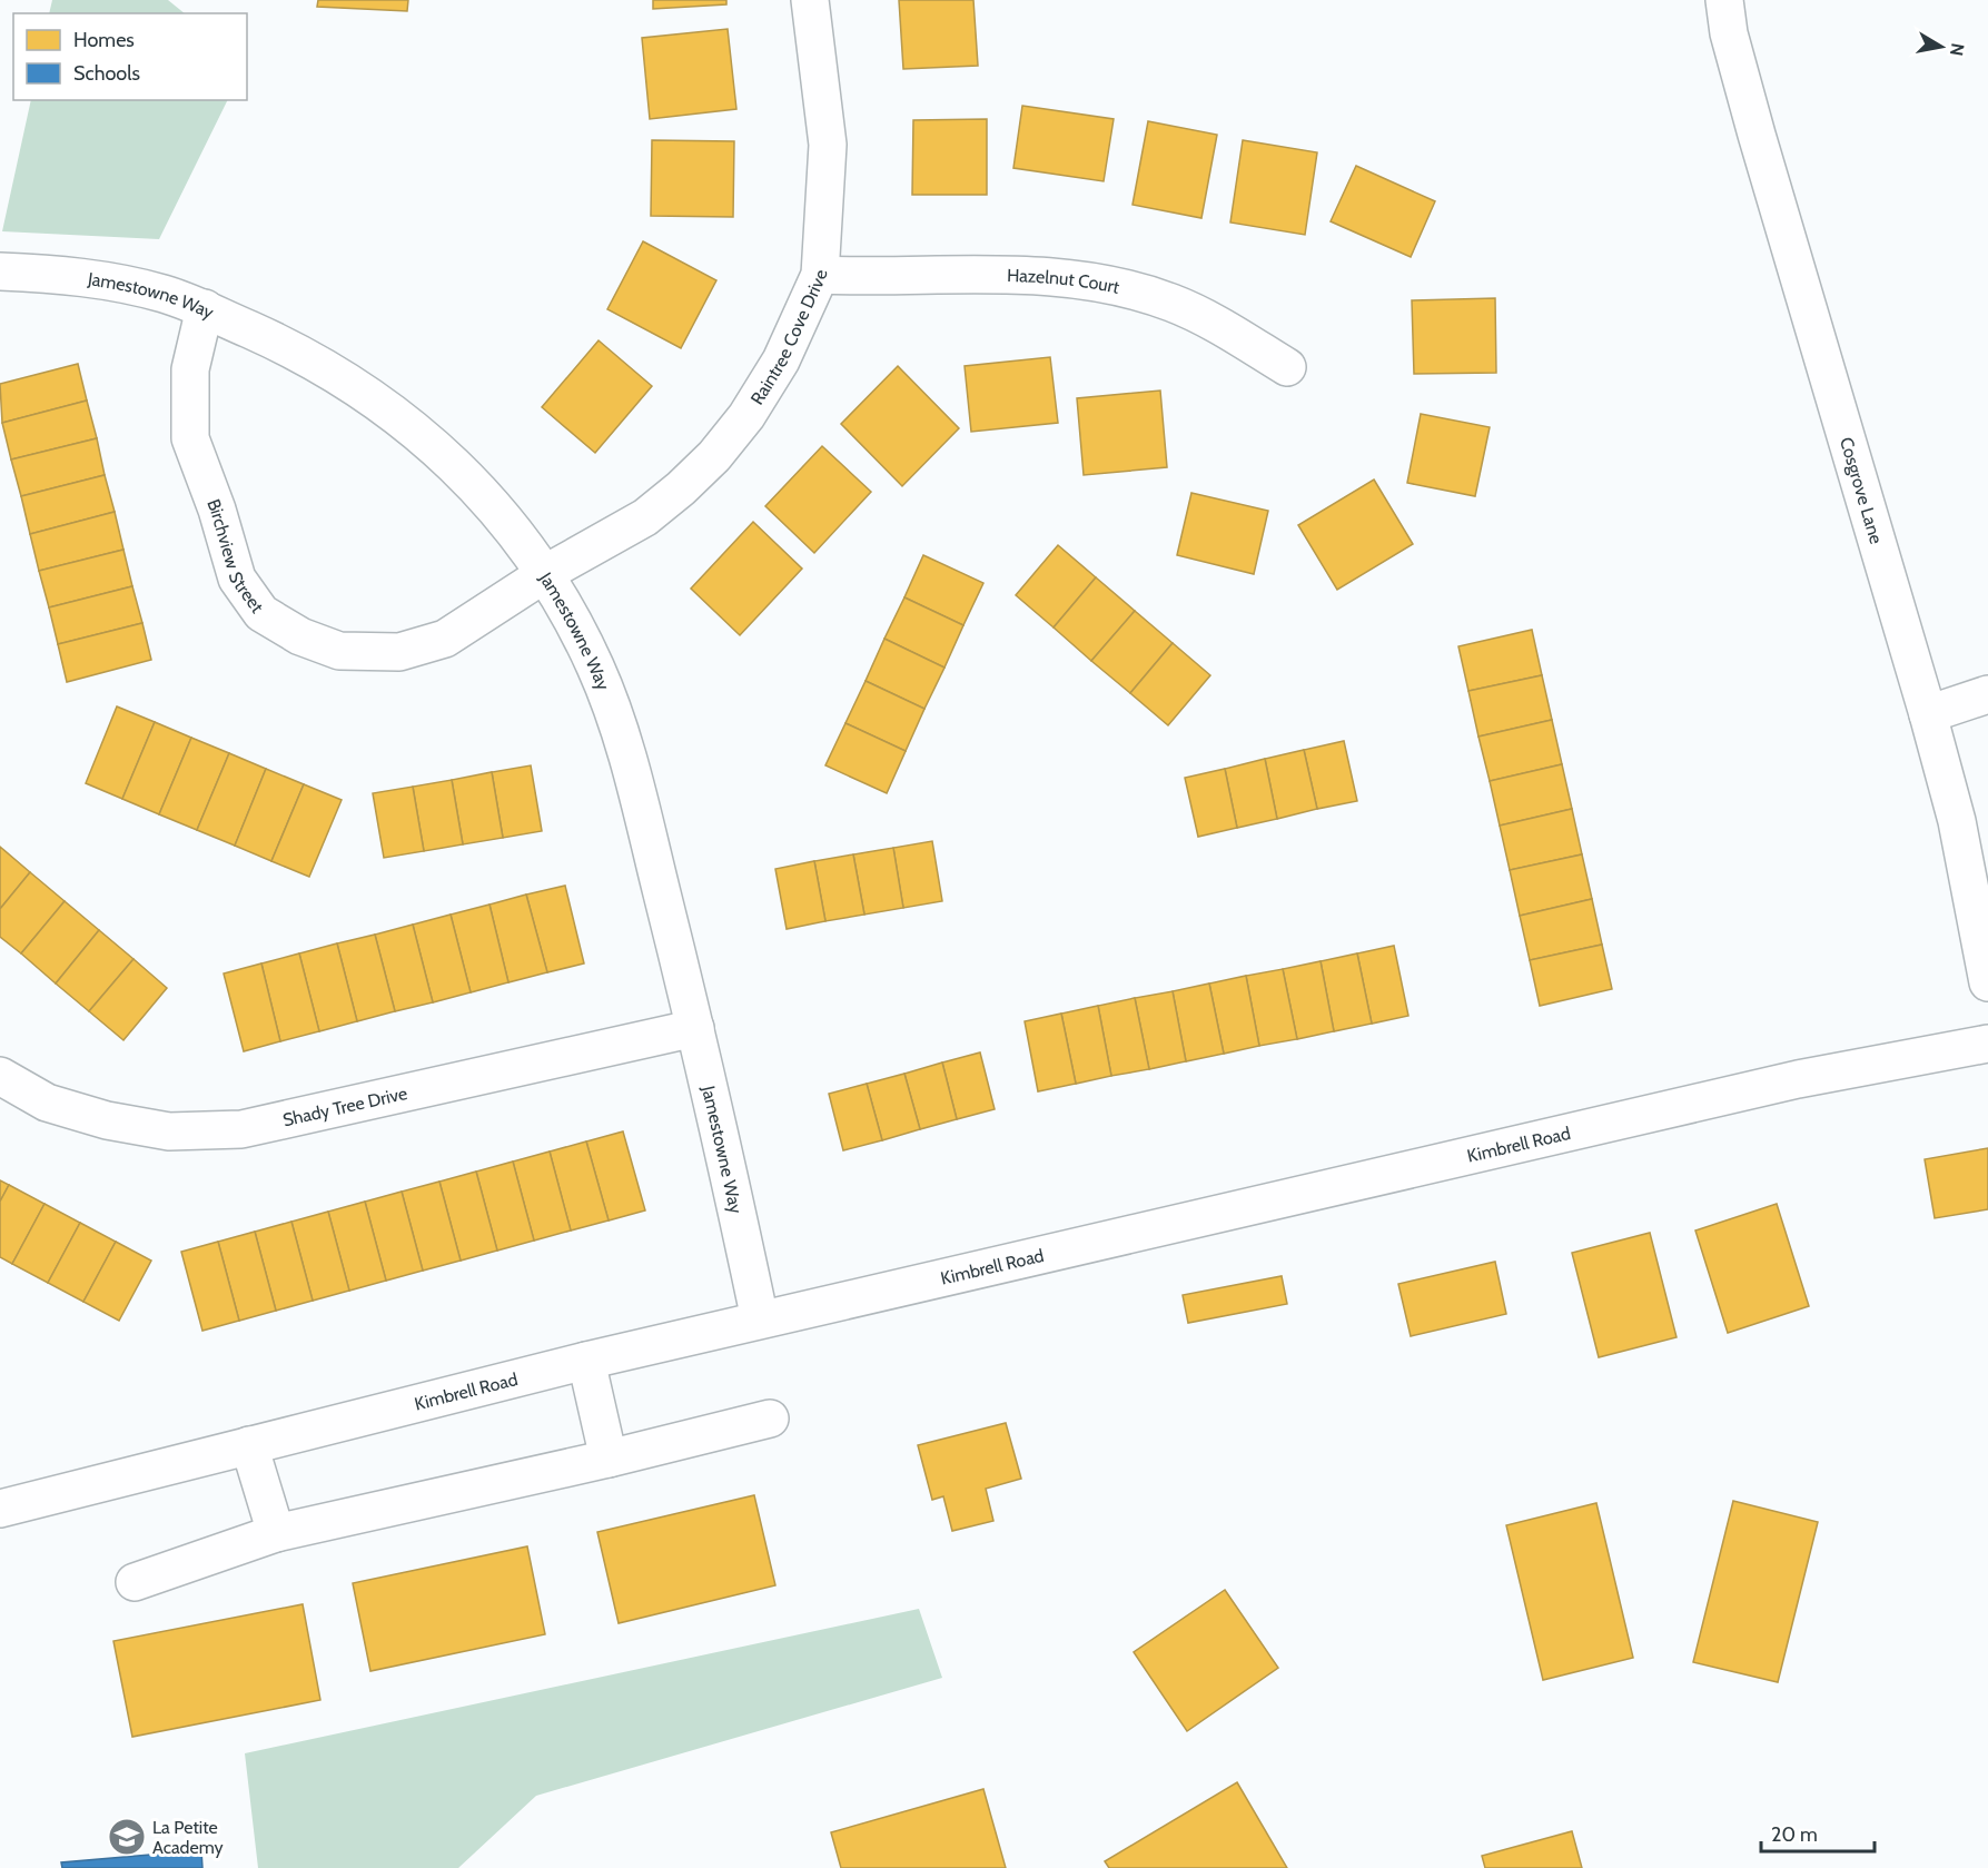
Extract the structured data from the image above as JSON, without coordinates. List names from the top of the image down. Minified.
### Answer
{"streets":{"street":["Hazelnut Court","Jamestowne Way","Raintree Cove Drive","Cosgrove Lane","Birchview Street","Shady Tree Drive","Kimbrell Road"]},"crossings":[["Hazelnut Court","Raintree Cove Drive"],["Jamestowne Way","Raintree Cove Drive"],["Jamestowne Way","Birchview Street"],["Jamestowne Way","Shady Tree Drive"],["Jamestowne Way","Kimbrell Road"],["Raintree Cove Drive","Birchview Street"]],"places":{"school or university":["La Petite Academy"]},"legend":["Homes","Schools"],"scale_bar":"20 m","north":"right"}
